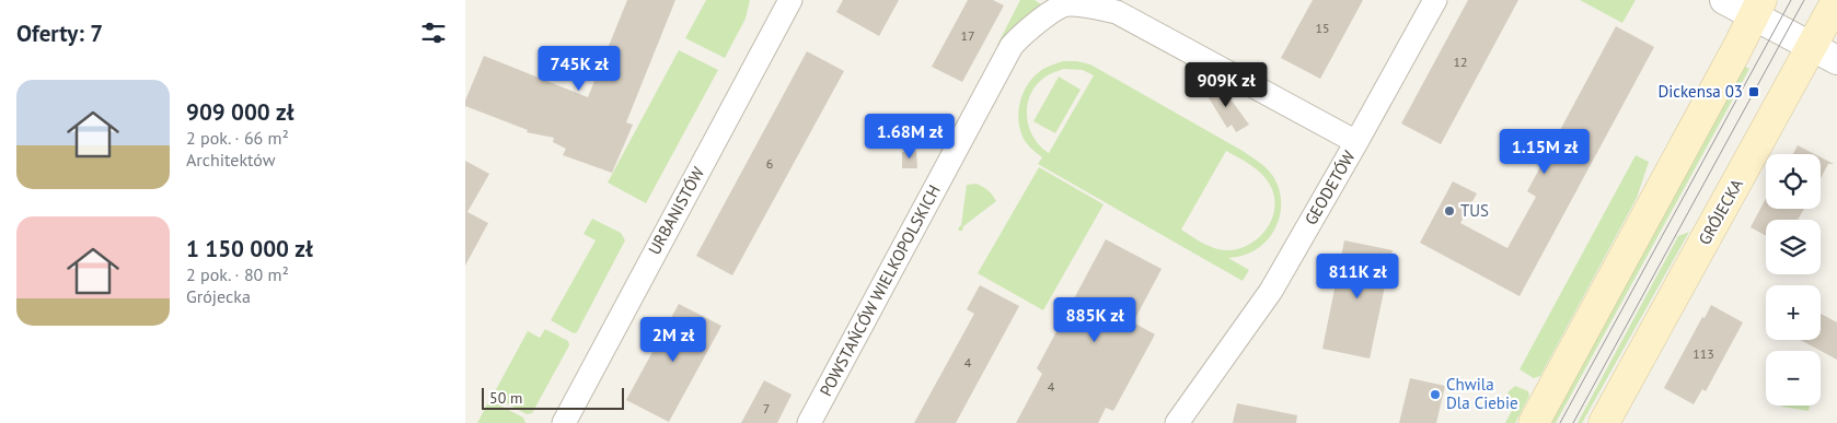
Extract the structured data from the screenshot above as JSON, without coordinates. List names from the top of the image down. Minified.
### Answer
{"streets":{"main road":["GRÓJECKA"],"street":["GEODETÓW","URBANISTÓW","POWSTAŃCÓW WIELKOPOLSKICH"]},"crossings":[["GEODETÓW","POWSTAŃCÓW WIELKOPOLSKICH"]],"places":{"transit":["Dickensa 03"],"other":["TUS","Chwila Dla Ciebie"]},"house_numbers":["15","17","12","6","113","4","4","7"],"scale_bar":"50 m","page":{"heading":"Oferty: 7","price":["745K zł","909K zł","1.68M zł","1.15M zł","811K zł","885K zł","2M zł"],"list":[{"name":"909 000 zł","note":"2 pok. · 66 m² · Architektów"},{"name":"1 150 000 zł","note":"2 pok. · 80 m² · Grójecka"}],"map_buttons":["+","−"],"scale":"50 m"}}
